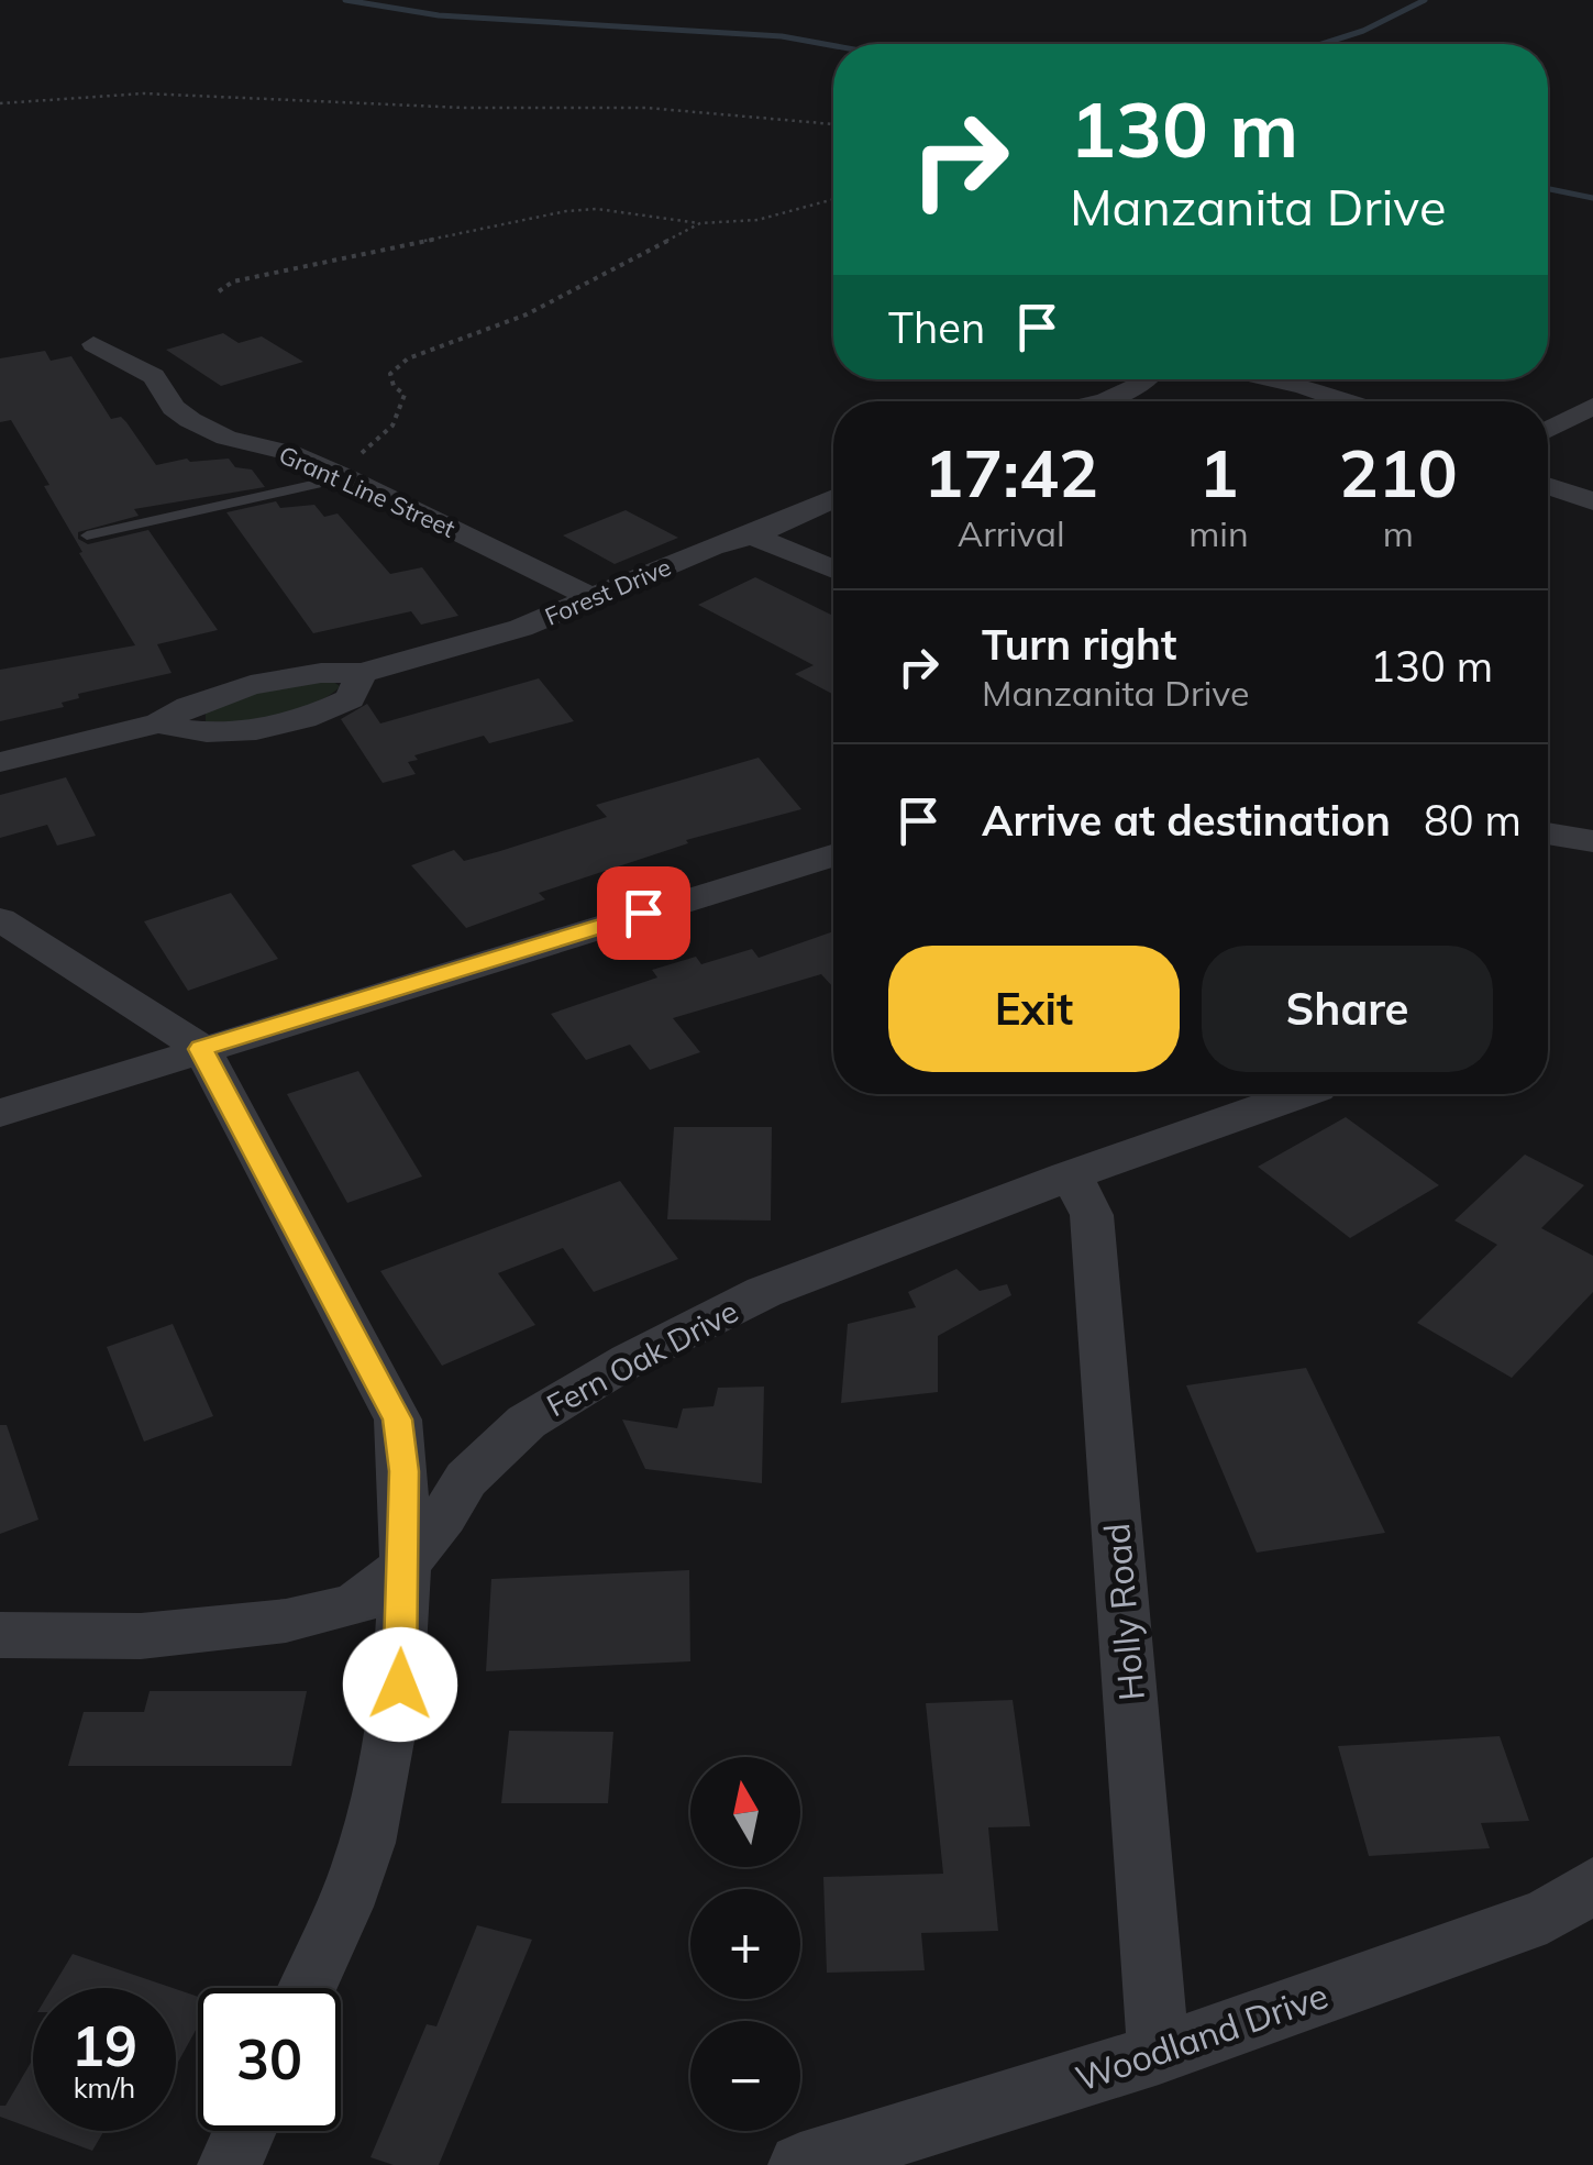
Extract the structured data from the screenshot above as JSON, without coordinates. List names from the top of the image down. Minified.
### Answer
{"streets":{"street":["Grant Line Street","Forest Drive","Fern Oak Drive","Holly Road","Woodland Drive"]},"crossings":[["Grant Line Street","Forest Drive"],["Fern Oak Drive","Holly Road"],["Holly Road","Woodland Drive"]],"north":"top","page":{"turn":["130 m","Manzanita Drive"],"then":"Then","eta":["17:42","Arrival","1","min","210","m"],"list":[{"name":"Turn right","note":"Manzanita Drive","value":"130 m"},{"name":"Arrive at destination","value":"80 m"}],"buttons":["Exit","Share"],"map_buttons":["+","−"],"speed":"19 km/h","limit":"30"}}
